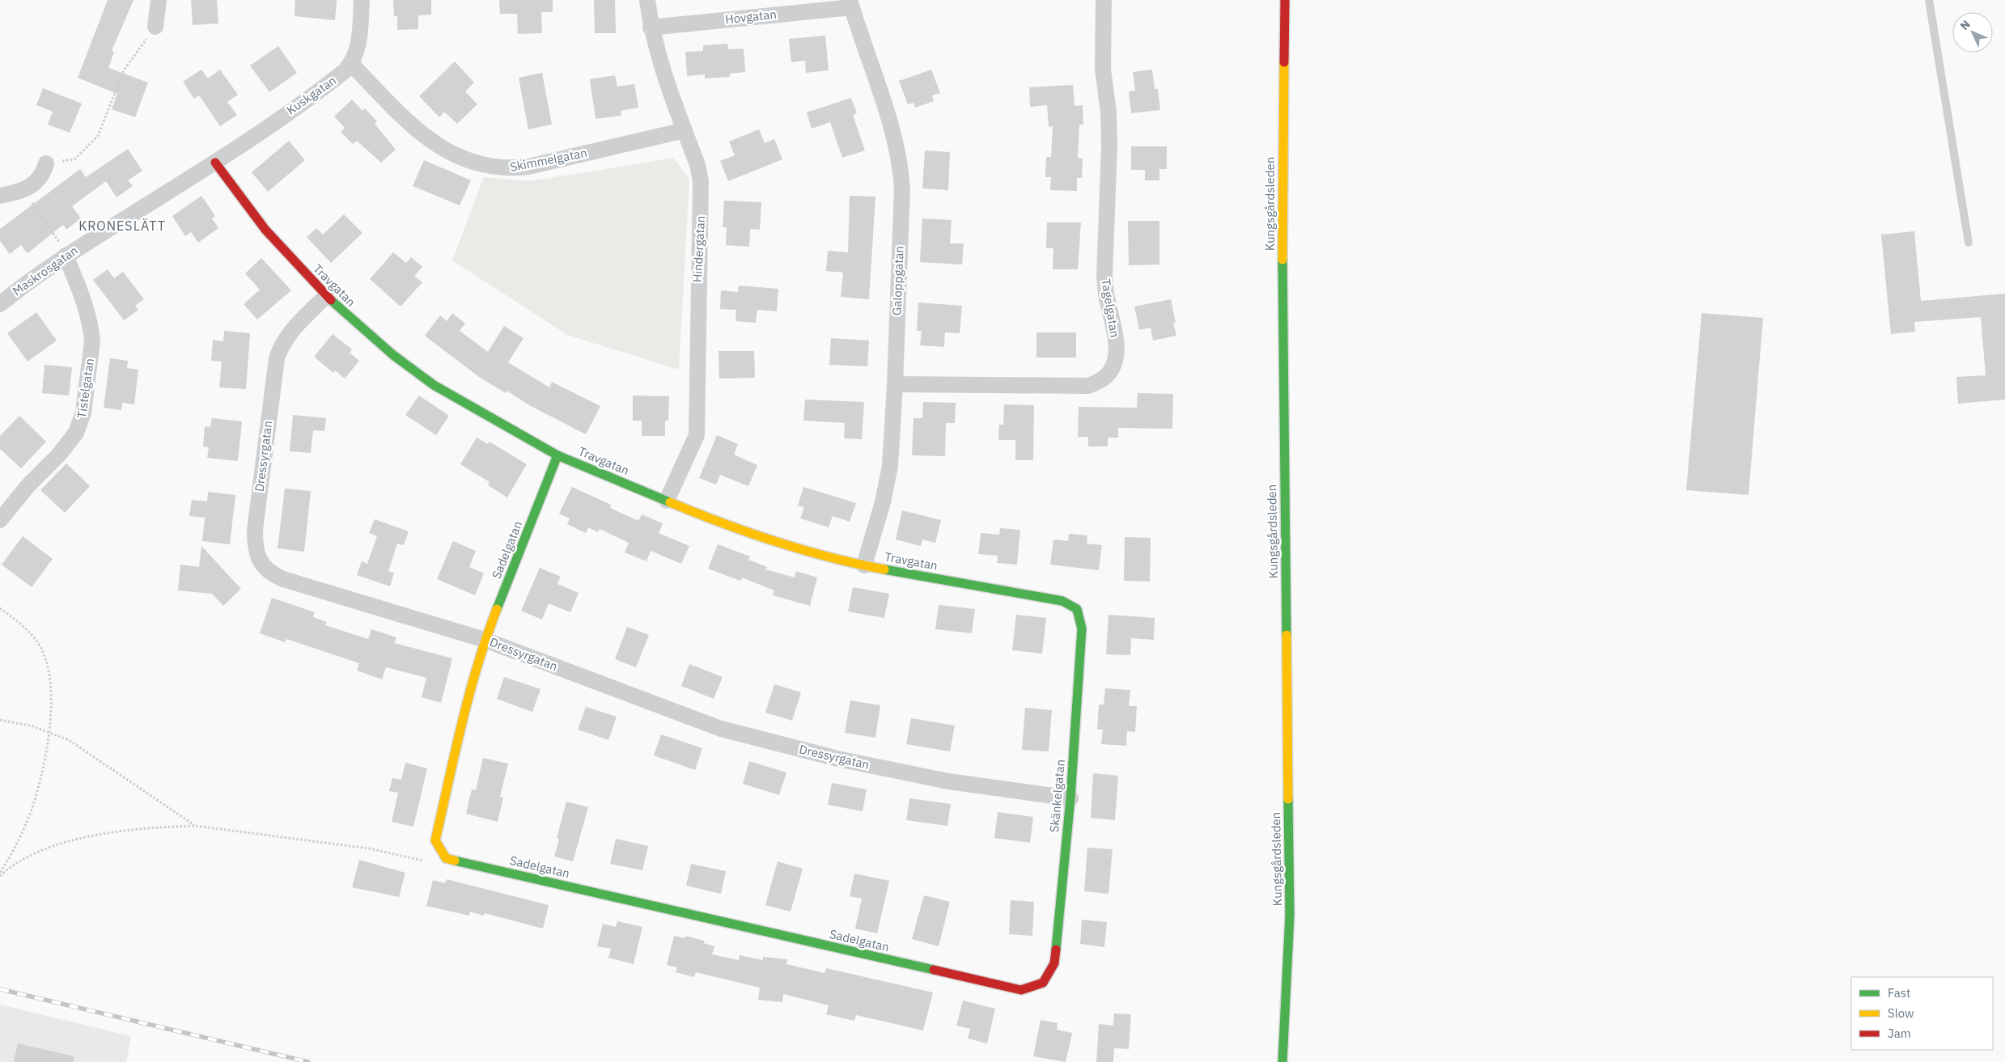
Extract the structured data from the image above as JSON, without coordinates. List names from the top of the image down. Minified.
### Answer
{"streets":{"street":["Hovgatan","Kuskgatan","Skimmelgatan","Kungsgårdsleden","Hindergatan","Maskrosgatan","Galoppgatan","Travgatan","Tagelgatan","Tistelgatan","Dressyrgatan","Sadelgatan","Skänkelgatan"]},"crossings":[["Hovgatan","Hindergatan"],["Hovgatan","Galoppgatan"],["Kuskgatan","Skimmelgatan"],["Kuskgatan","Maskrosgatan"],["Kuskgatan","Travgatan"],["Skimmelgatan","Hindergatan"],["Hindergatan","Travgatan"],["Maskrosgatan","Travgatan"],["Maskrosgatan","Tistelgatan"],["Galoppgatan","Travgatan"],["Galoppgatan","Tagelgatan"],["Travgatan","Dressyrgatan"],["Travgatan","Sadelgatan"],["Travgatan","Skänkelgatan"],["Dressyrgatan","Sadelgatan"],["Dressyrgatan","Skänkelgatan"],["Sadelgatan","Skänkelgatan"]],"districts":["KRONESLÄTT"],"legend":["Fast","Slow","Jam"],"north":"top left"}
